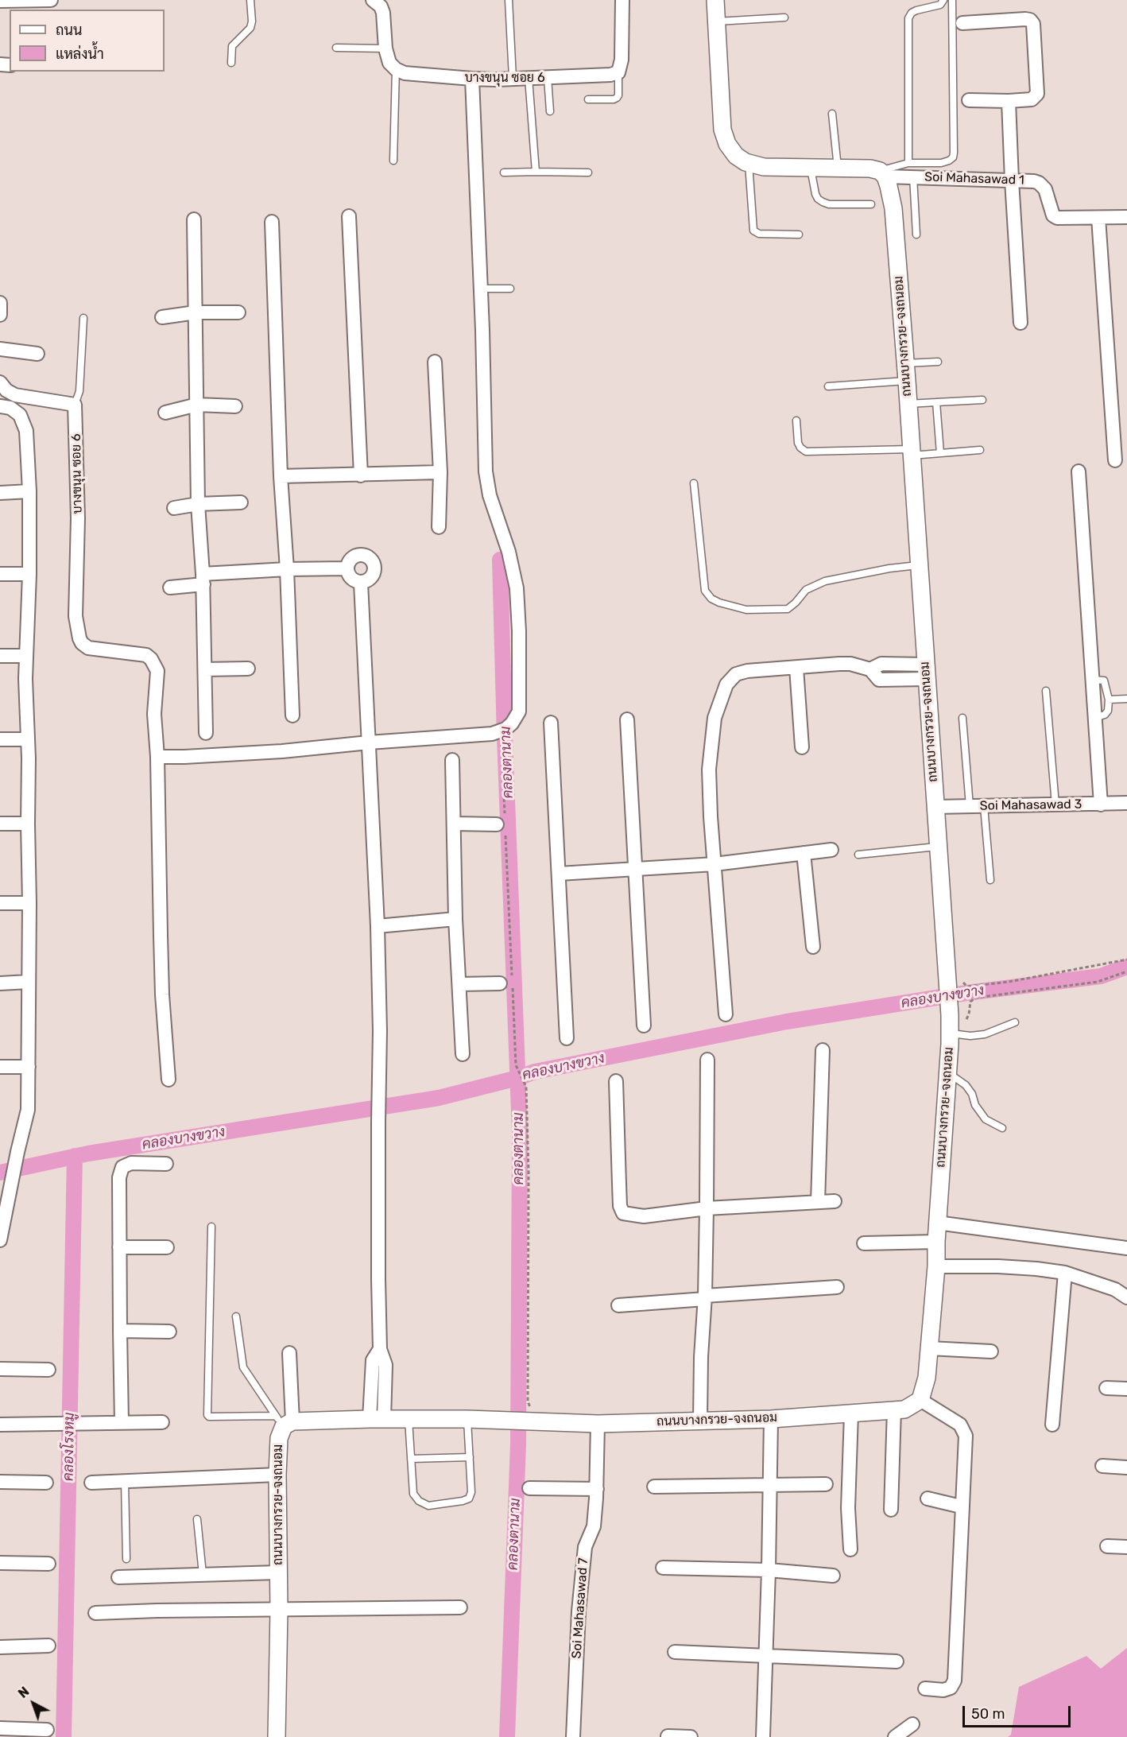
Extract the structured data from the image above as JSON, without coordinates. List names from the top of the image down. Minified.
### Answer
{"streets":{"street":["บางขนุน ซอย 6","Soi Mahasawad 1","ถนนบางกรวย-จงถนอม","Soi Mahasawad 3","Soi Mahasawad 7"]},"crossings":[["Soi Mahasawad 1","ถนนบางกรวย-จงถนอม"],["ถนนบางกรวย-จงถนอม","Soi Mahasawad 3"],["ถนนบางกรวย-จงถนอม","Soi Mahasawad 7"]],"water":["คลองตานาม","คลองบางขวาง","คลองโรงหมู"],"legend":["ถนน","แหล่งน้ำ"],"scale_bar":"50 m","north":"top left"}
